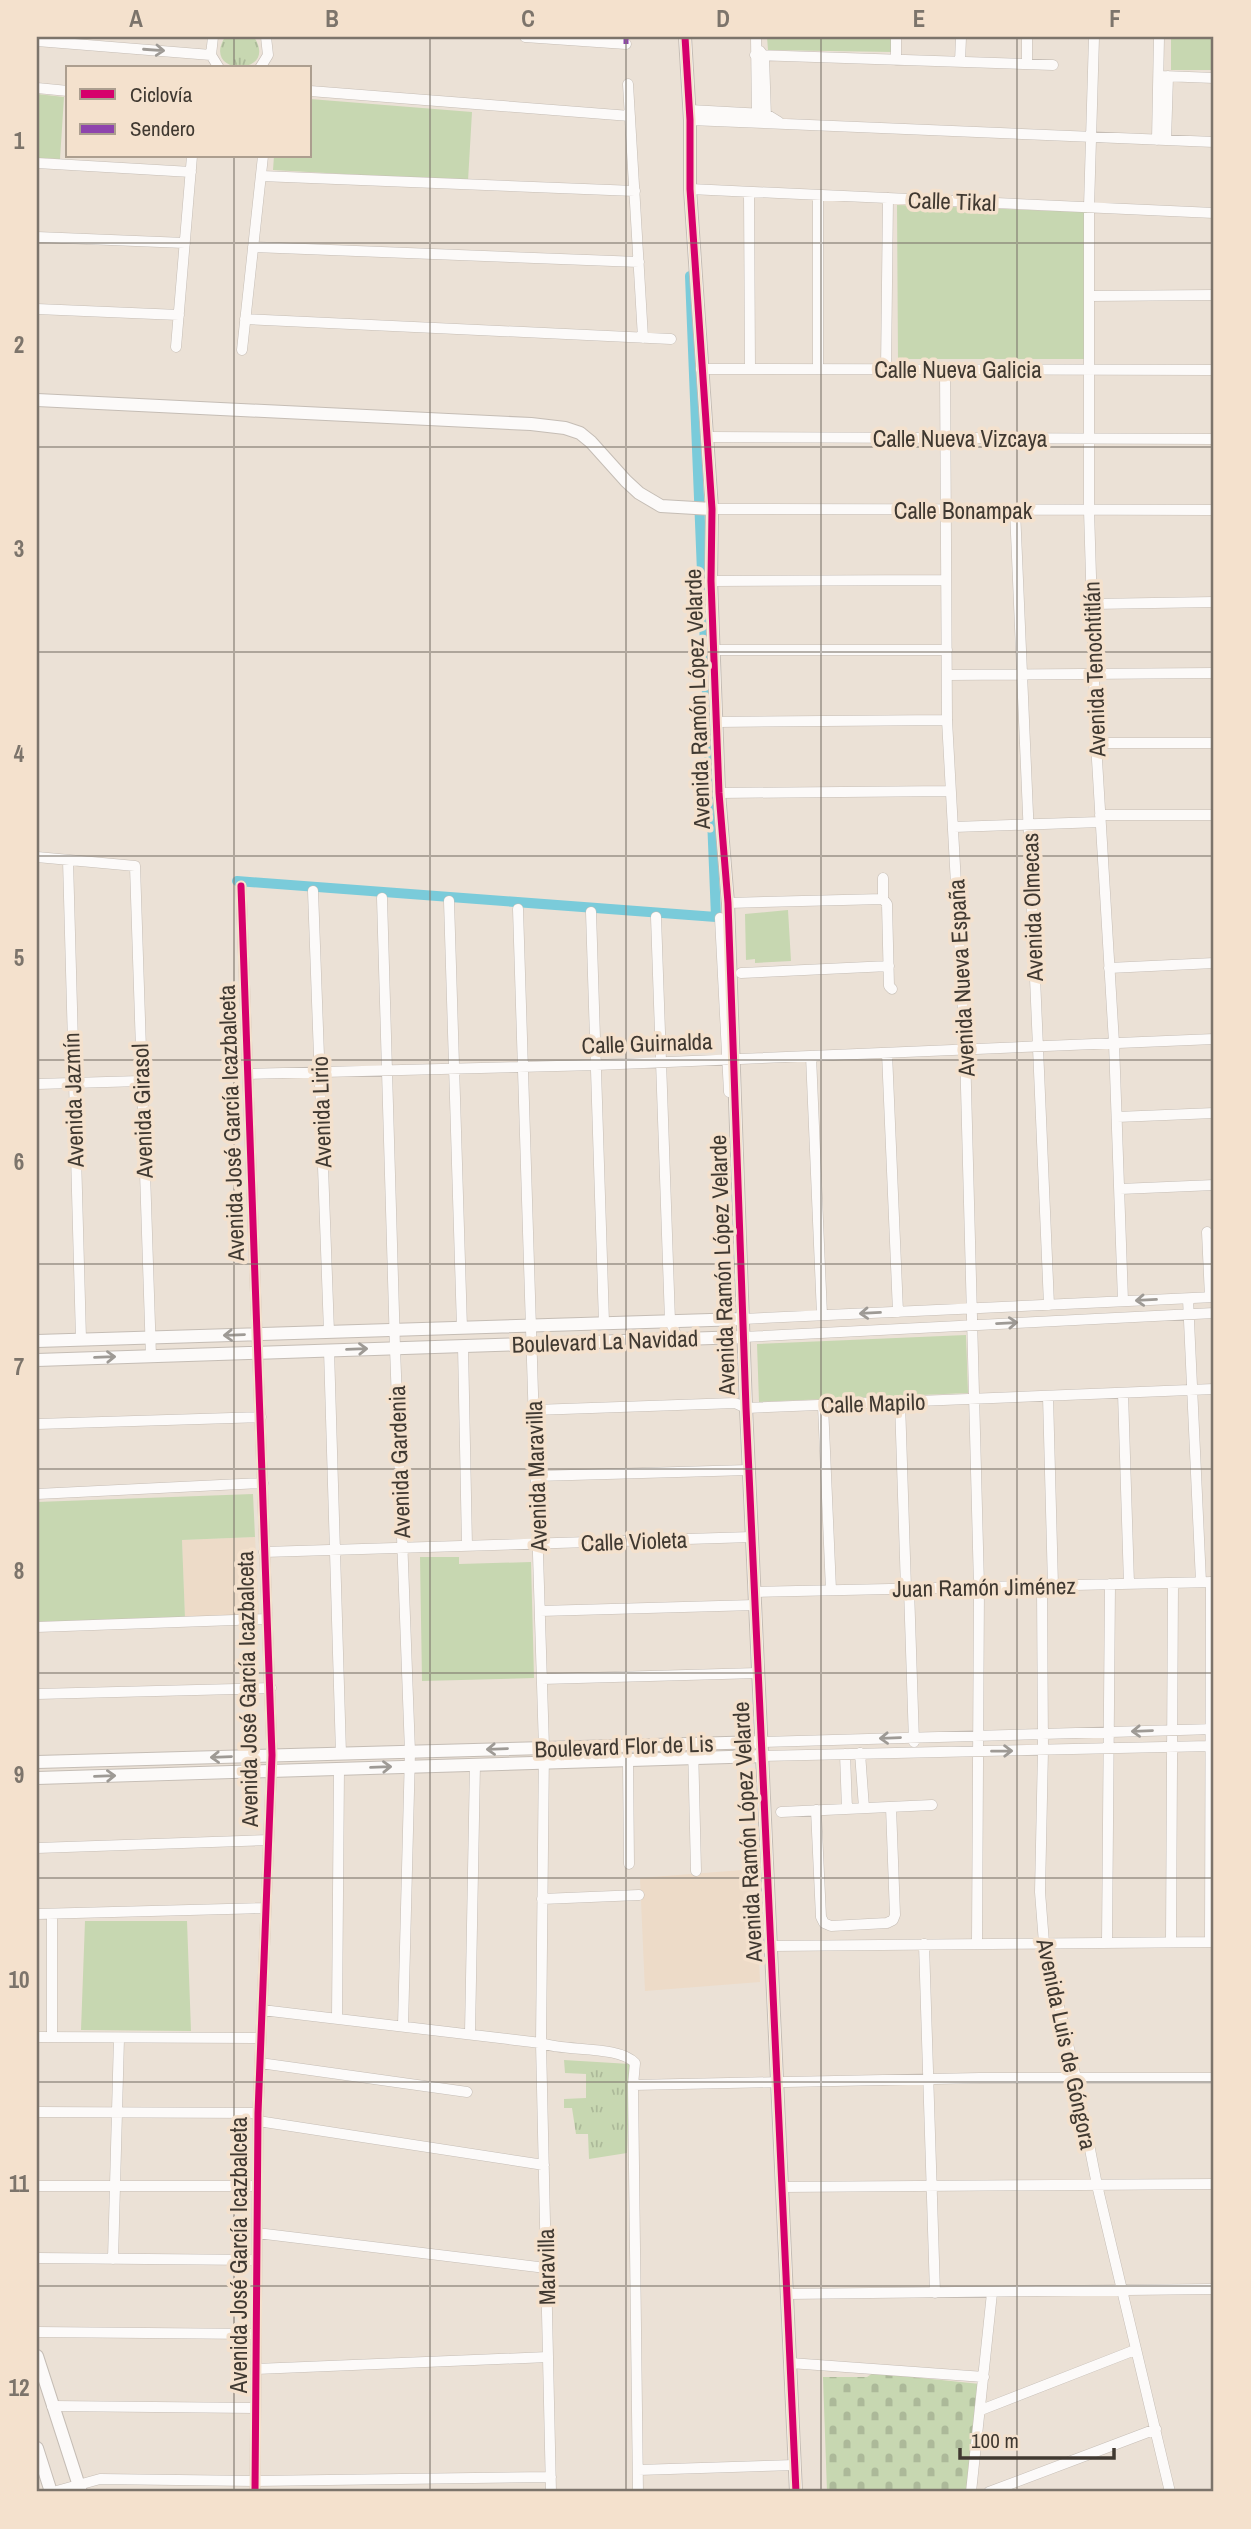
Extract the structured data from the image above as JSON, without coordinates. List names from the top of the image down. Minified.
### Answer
{"streets":{"street":["Calle Tikal","Calle Nueva Galicia","Calle Nueva Vizcaya","Calle Bonampak","Avenida Tenochtitlán","Avenida Ramón López Velarde","Avenida Olmecas","Avenida Nueva España","Calle Guirnalda","Avenida Jazmín","Avenida Girasol","Avenida Lirio","Avenida José García Icazbalceta","Boulevard La Navidad","Calle Mapilo","Avenida Gardenia","Avenida Maravilla","Calle Violeta","Juan Ramón Jiménez","Boulevard Flor de Lis","Avenida Luis de Góngora","Maravilla"]},"crossings":[["Calle Tikal","Avenida Tenochtitlán"],["Calle Tikal","Avenida Ramón López Velarde"],["Calle Nueva Galicia","Avenida Tenochtitlán"],["Calle Nueva Galicia","Avenida Ramón López Velarde"],["Calle Nueva Galicia","Avenida Nueva España"],["Calle Nueva Vizcaya","Avenida Tenochtitlán"],["Calle Nueva Vizcaya","Avenida Ramón López Velarde"],["Calle Nueva Vizcaya","Avenida Nueva España"],["Calle Bonampak","Avenida Tenochtitlán"],["Calle Bonampak","Avenida Ramón López Velarde"],["Calle Bonampak","Avenida Olmecas"],["Calle Bonampak","Avenida Nueva España"],["Avenida Tenochtitlán","Calle Guirnalda"],["Avenida Tenochtitlán","Boulevard La Navidad"],["Avenida Ramón López Velarde","Calle Guirnalda"],["Avenida Ramón López Velarde","Boulevard La Navidad"],["Avenida Ramón López Velarde","Calle Mapilo"],["Avenida Ramón López Velarde","Calle Violeta"],["Avenida Ramón López Velarde","Juan Ramón Jiménez"],["Avenida Ramón López Velarde","Boulevard Flor de Lis"],["Avenida Olmecas","Calle Guirnalda"],["Avenida Olmecas","Boulevard La Navidad"],["Avenida Nueva España","Calle Guirnalda"],["Avenida Nueva España","Boulevard La Navidad"],["Avenida Nueva España","Calle Mapilo"],["Avenida Nueva España","Juan Ramón Jiménez"],["Avenida Nueva España","Boulevard Flor de Lis"],["Calle Guirnalda","Avenida Lirio"],["Calle Guirnalda","Avenida José García Icazbalceta"],["Calle Guirnalda","Avenida Gardenia"],["Calle Guirnalda","Avenida Maravilla"],["Avenida Jazmín","Avenida Girasol"],["Avenida Jazmín","Boulevard La Navidad"],["Avenida Girasol","Boulevard La Navidad"],["Avenida Lirio","Boulevard La Navidad"],["Avenida José García Icazbalceta","Boulevard La Navidad"],["Avenida José García Icazbalceta","Calle Violeta"],["Avenida José García Icazbalceta","Boulevard Flor de Lis"],["Boulevard La Navidad","Avenida Gardenia"],["Boulevard La Navidad","Avenida Maravilla"],["Calle Mapilo","Avenida Maravilla"],["Avenida Gardenia","Calle Violeta"],["Avenida Gardenia","Boulevard Flor de Lis"],["Avenida Maravilla","Calle Violeta"],["Avenida Maravilla","Juan Ramón Jiménez"],["Avenida Maravilla","Boulevard Flor de Lis"],["Avenida Maravilla","Maravilla"],["Juan Ramón Jiménez","Avenida Luis de Góngora"],["Boulevard Flor de Lis","Avenida Luis de Góngora"]],"legend":["Ciclovía","Sendero"],"scale_bar":"100 m","grid":{"columns":["A","B","C","D","E","F"],"rows":["1","2","3","4","5","6","7","8","9","10","11","12"]}}
